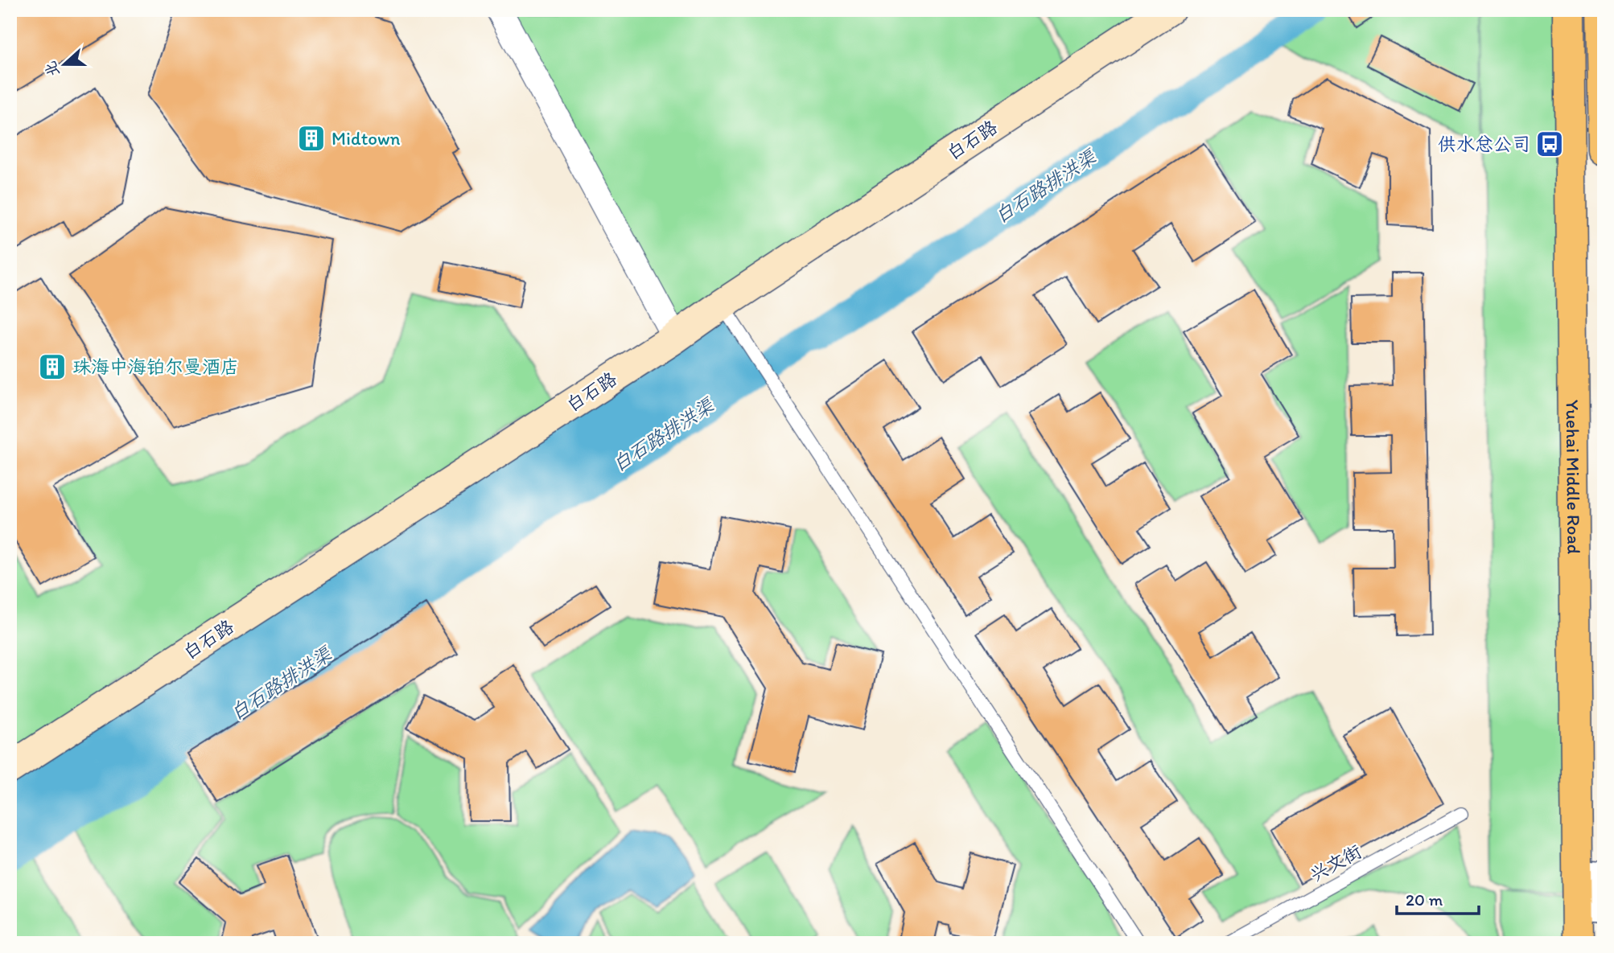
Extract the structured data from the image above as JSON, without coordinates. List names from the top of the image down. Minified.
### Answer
{"streets":{"highway":["Yuehai Middle Road"],"main road":["白石路"],"lane":["兴文街"]},"water":["白石路排洪渠"],"places":{"building":["Midtown","珠海中海铂尔曼酒店"],"bus stop":["供水总公司"]},"scale_bar":"20 m","north":"left"}
